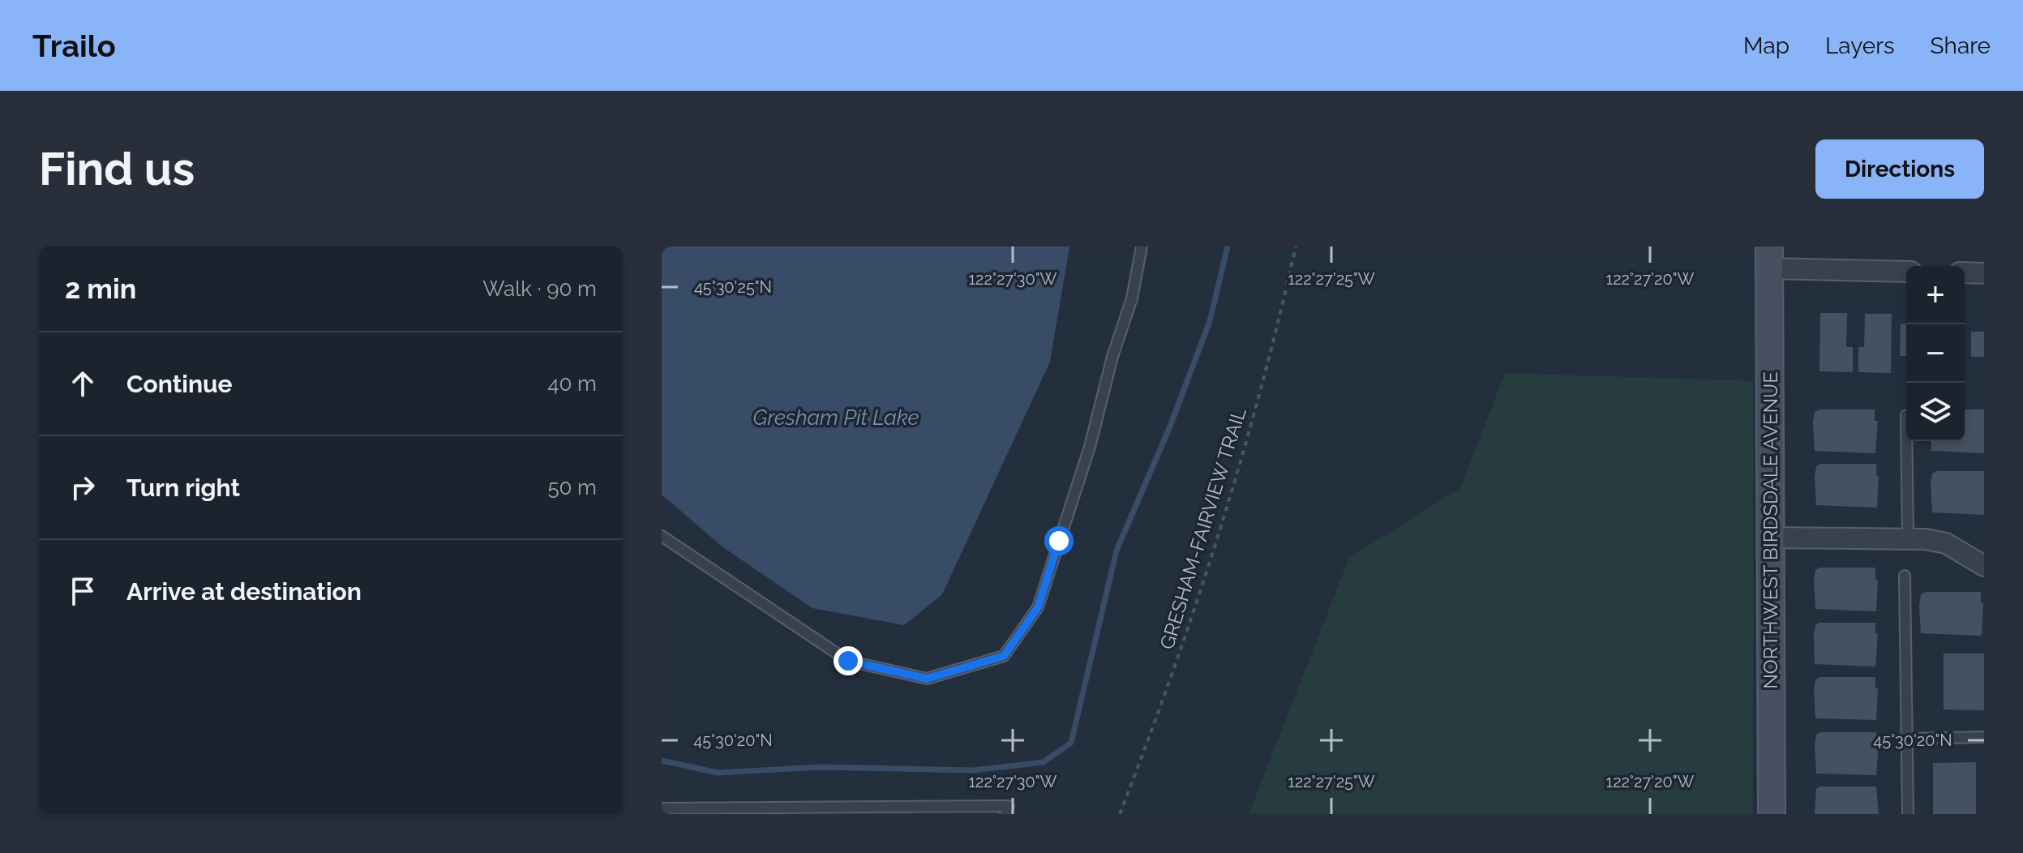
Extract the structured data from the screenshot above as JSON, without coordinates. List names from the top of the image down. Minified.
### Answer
{"streets":{"main road":["NORTHWEST BIRDSDALE AVENUE"],"path":["GRESHAM-FAIRVIEW TRAIL"]},"water":["Gresham Pit Lake"],"page":{"header":"Trailo","nav":["Map","Layers","Share"],"buttons":"Directions","title":"Find us","heading":["2 min","Walk · 90 m"],"map_buttons":["+","−"],"list":[["Continue","40 m"],["Turn right","50 m"],"Arrive at destination"]},"coordinates":["122°27'30\"W","122°27'25\"W","122°27'20\"W","45°30'25\"N","45°30'20\"N"]}
